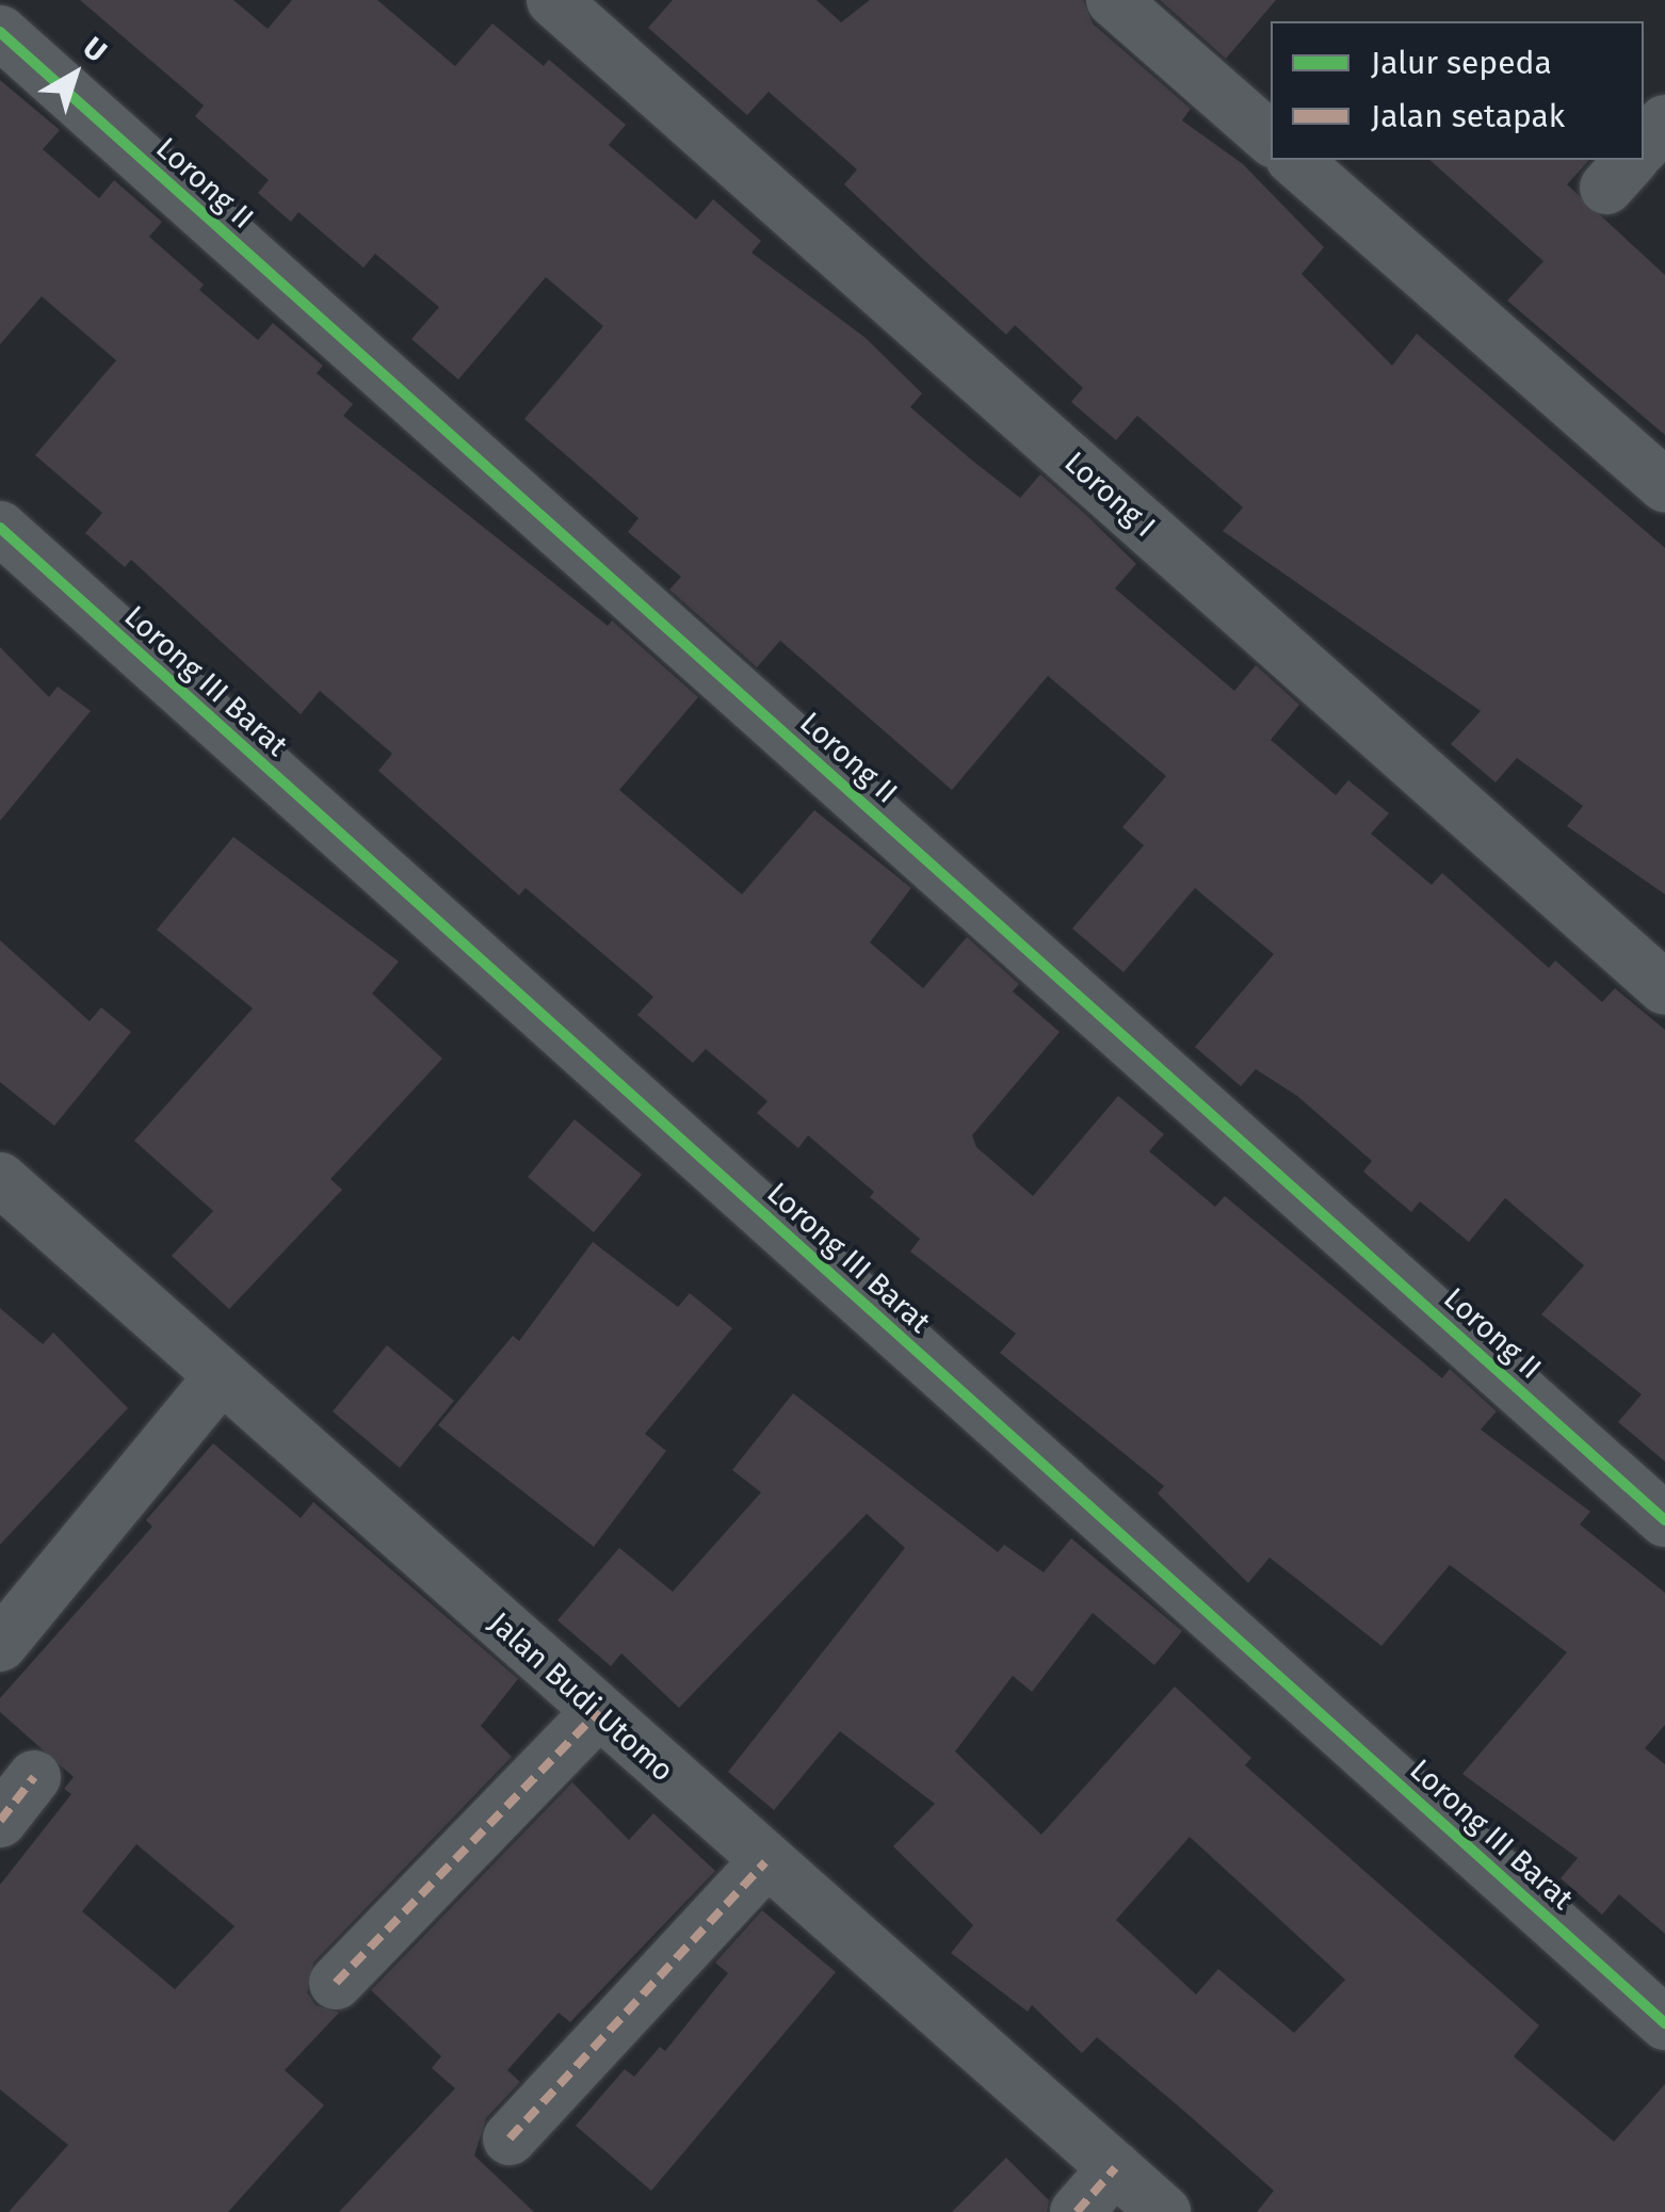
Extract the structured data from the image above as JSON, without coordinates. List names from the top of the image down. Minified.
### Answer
{"streets":{"street":["Lorong II","Lorong I","Lorong III Barat","Jalan Budi Utomo"]},"legend":["Jalur sepeda","Jalan setapak"],"north":"top right"}
